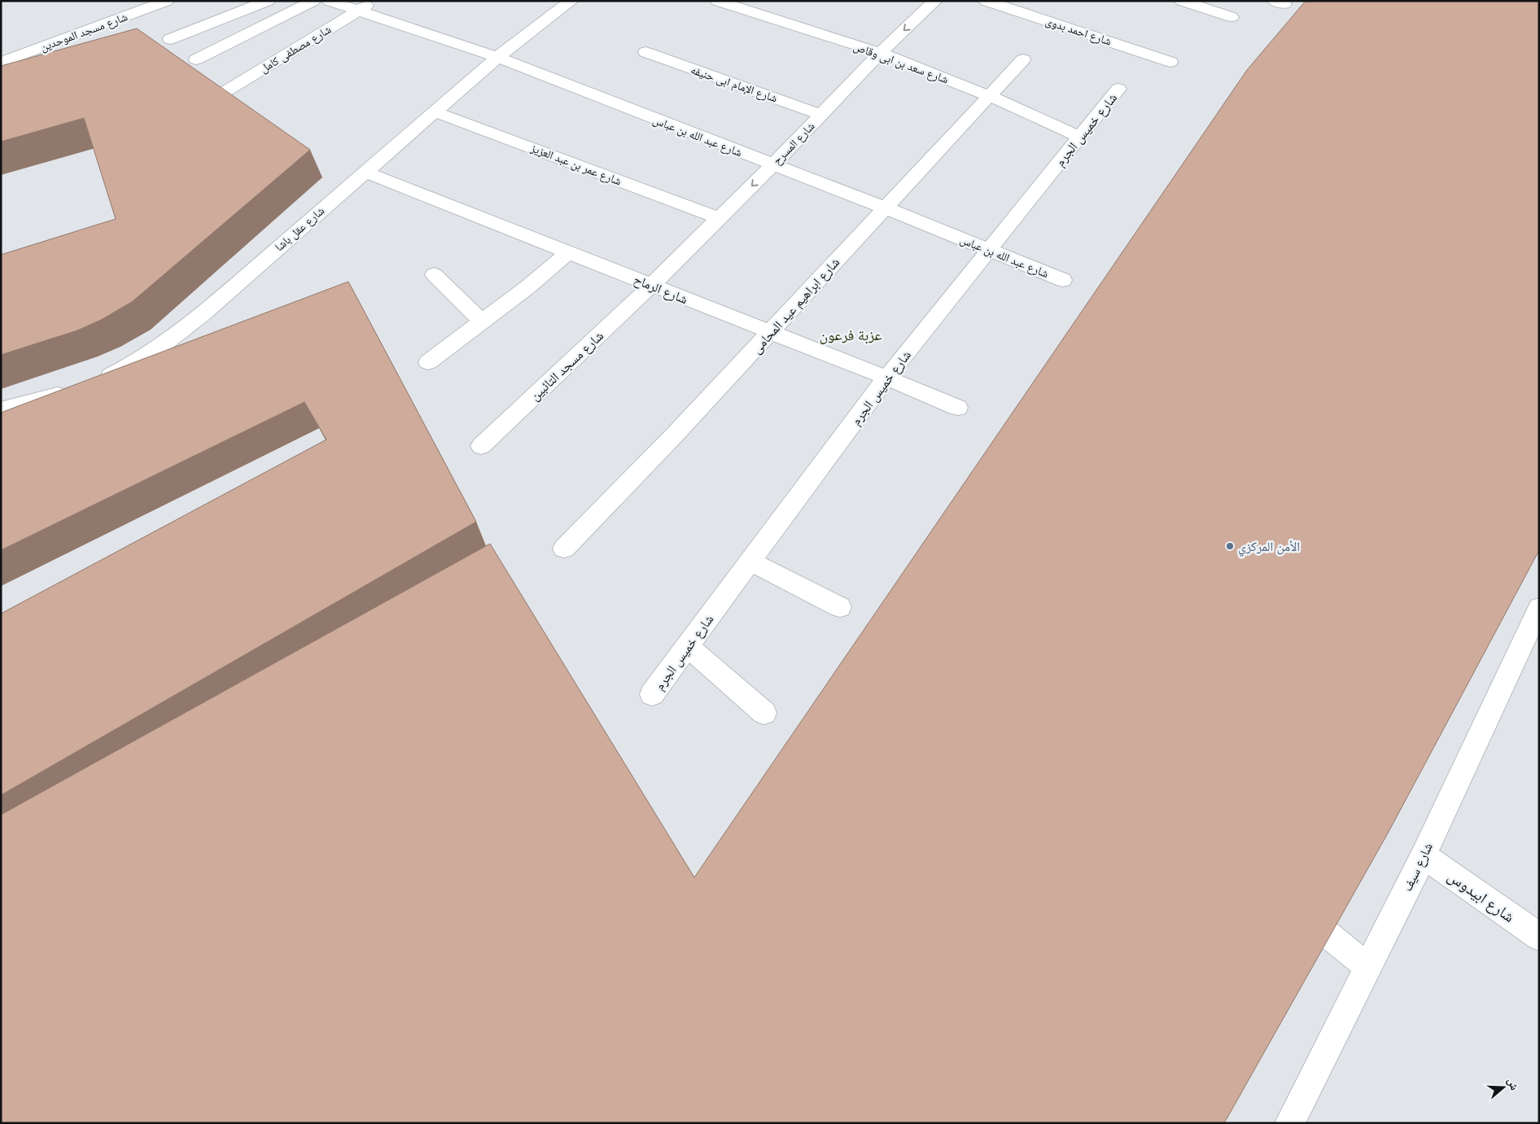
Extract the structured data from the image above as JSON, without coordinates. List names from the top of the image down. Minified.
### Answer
{"streets":{"street":["شارع احمد بدوى","شارع مسجد الموحدين","شارع مصطفى كامل","شارع سعد بن ابى وقاص","شارع الإمام ابى حنيفه","شارع خميس الجرم","شارع عبد الله بن عباس","شارع المسرح","شارع عمر بن عبد العزيز","شارع عقل باشا","شارع الرماح","شارع ابراهيم عيد المحامى","شارع مسجد التائبين","شارع سيف","شارع ابيدوس"]},"crossings":[["شارع مصطفى كامل","شارع عبد الله بن عباس"],["شارع سعد بن ابى وقاص","شارع خميس الجرم"],["شارع سعد بن ابى وقاص","شارع المسرح"],["شارع سعد بن ابى وقاص","شارع ابراهيم عيد المحامى"],["شارع الإمام ابى حنيفه","شارع المسرح"],["شارع خميس الجرم","شارع عبد الله بن عباس"],["شارع خميس الجرم","شارع الرماح"],["شارع عبد الله بن عباس","شارع المسرح"],["شارع عبد الله بن عباس","شارع عقل باشا"],["شارع عبد الله بن عباس","شارع ابراهيم عيد المحامى"],["شارع المسرح","شارع عمر بن عبد العزيز"],["شارع المسرح","شارع الرماح"],["شارع المسرح","شارع مسجد التائبين"],["شارع عمر بن عبد العزيز","شارع عقل باشا"],["شارع عقل باشا","شارع الرماح"],["شارع الرماح","شارع ابراهيم عيد المحامى"],["شارع الرماح","شارع مسجد التائبين"],["شارع سيف","شارع ابيدوس"]],"one_way":["شارع المسرح"],"districts":["عزبة فرعون"],"places":["الأمن المركزي"],"north":"right"}
